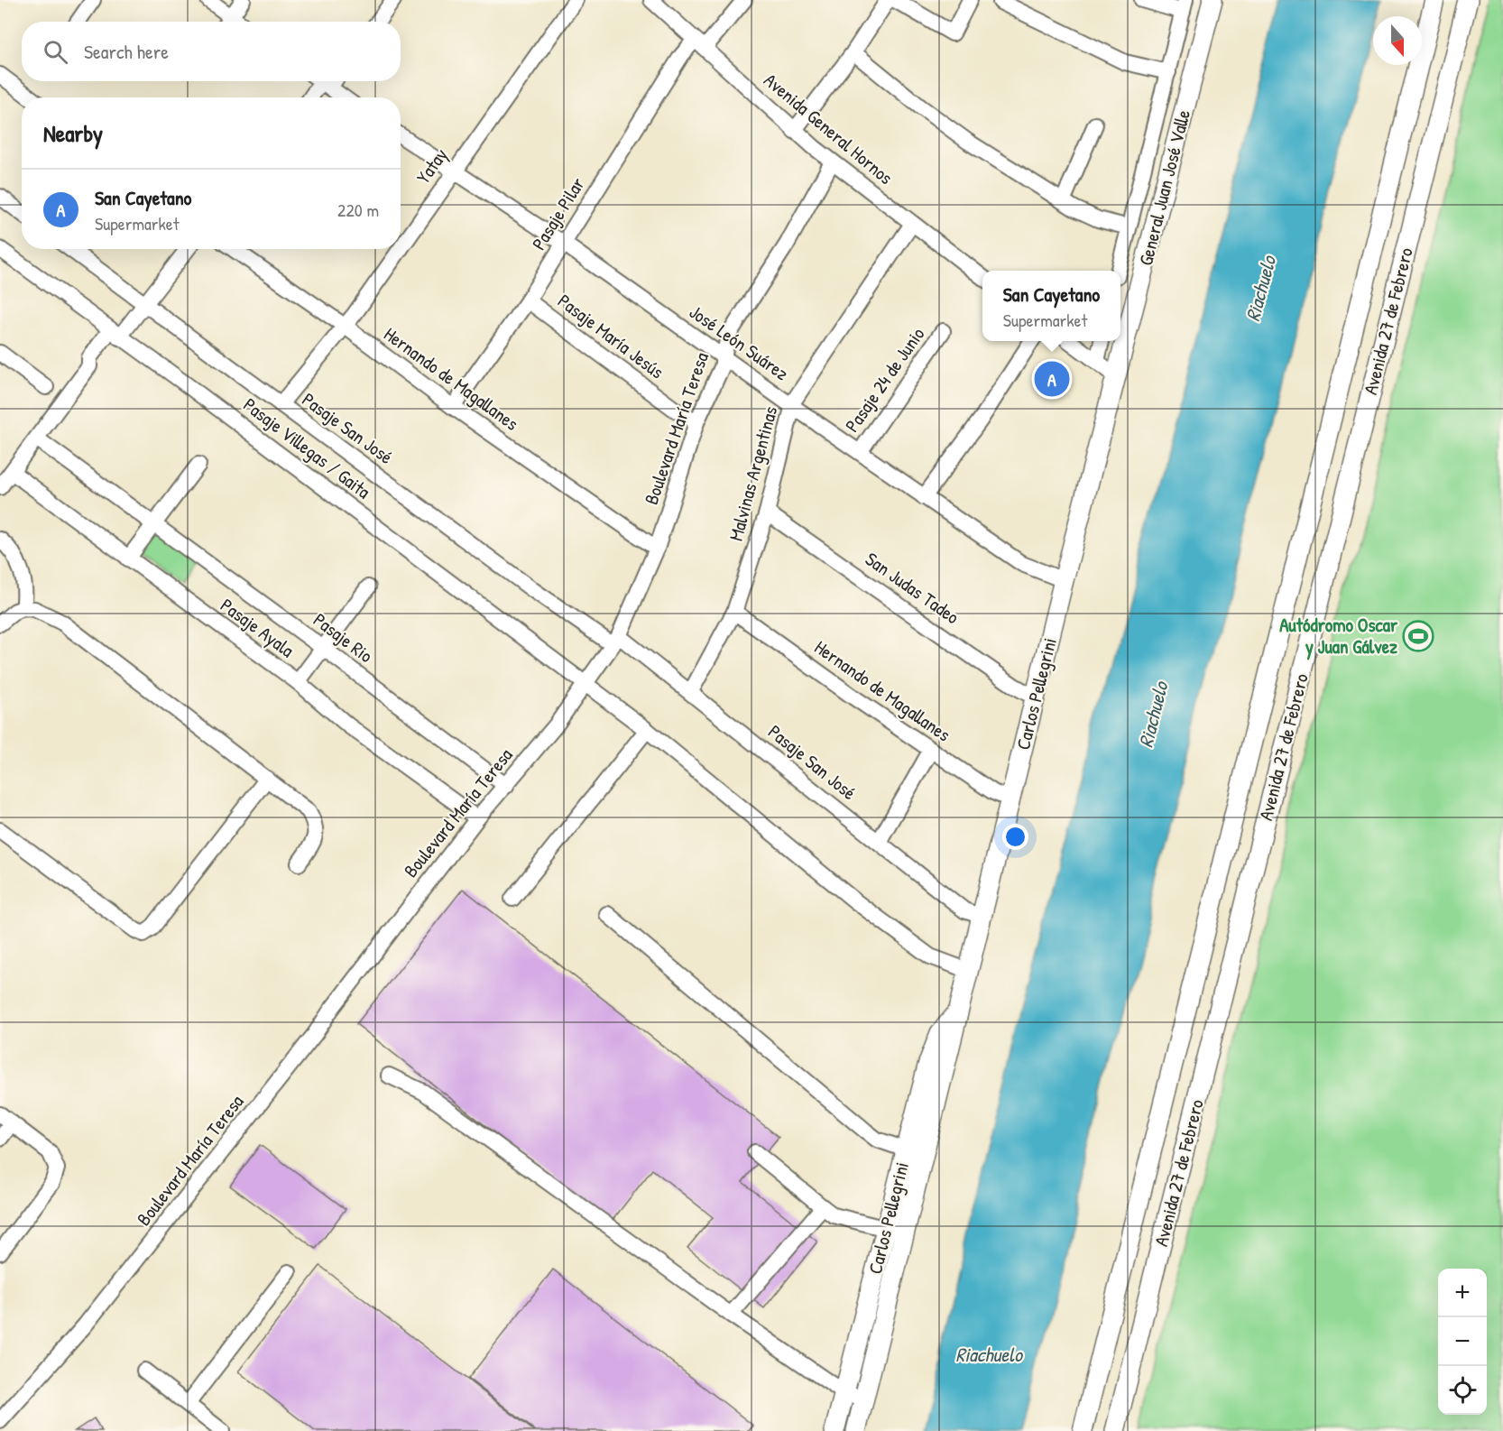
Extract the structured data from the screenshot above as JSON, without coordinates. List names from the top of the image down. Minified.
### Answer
{"streets":{"main road":["General Juan José Valle","Avenida 27 de Febrero","Carlos Pellegrini"],"street":["Avenida General Hornos","Yatay","Pasaje Pilar","Pasaje María Jesús","José León Suárez","Hernando de Magallanes","Pasaje 24 de Junio","Pasaje San José","Boulevard María Teresa","Pasaje Villegas / Gaita","Malvinas Argentinas","San Judas Tadeo","Pasaje Ayala","Pasaje Rio"]},"crossings":[["Avenida General Hornos","Pasaje Pilar"],["Avenida General Hornos","Boulevard María Teresa"],["Avenida General Hornos","Malvinas Argentinas"],["Yatay","José León Suárez"],["Yatay","Hernando de Magallanes"],["Yatay","Pasaje San José"],["General Juan José Valle","Carlos Pellegrini"],["Pasaje Pilar","Pasaje María Jesús"],["Pasaje Pilar","José León Suárez"],["Pasaje Pilar","Hernando de Magallanes"],["Pasaje María Jesús","Boulevard María Teresa"],["José León Suárez","Pasaje 24 de Junio"],["José León Suárez","Boulevard María Teresa"],["José León Suárez","Malvinas Argentinas"],["José León Suárez","Carlos Pellegrini"],["Hernando de Magallanes","Boulevard María Teresa"],["Hernando de Magallanes","Malvinas Argentinas"],["Hernando de Magallanes","Carlos Pellegrini"],["Pasaje San José","Boulevard María Teresa"],["Pasaje San José","Malvinas Argentinas"],["Pasaje San José","Carlos Pellegrini"],["Boulevard María Teresa","Pasaje Villegas / Gaita"],["Boulevard María Teresa","Pasaje Ayala"],["Boulevard María Teresa","Pasaje Rio"],["Pasaje Villegas / Gaita","Carlos Pellegrini"],["Malvinas Argentinas","San Judas Tadeo"],["San Judas Tadeo","Carlos Pellegrini"]],"water":["Riachuelo"],"places":{"sports":["Autódromo Oscar y Juan Gálvez"]},"north":"bottom","page":{"search":"Search here","heading":"Nearby","list":[{"mark":"A","name":"San Cayetano","note":"Supermarket","value":"220 m"}],"popup":["San Cayetano","Supermarket"],"pins":"A","map_buttons":["+","−"]}}
